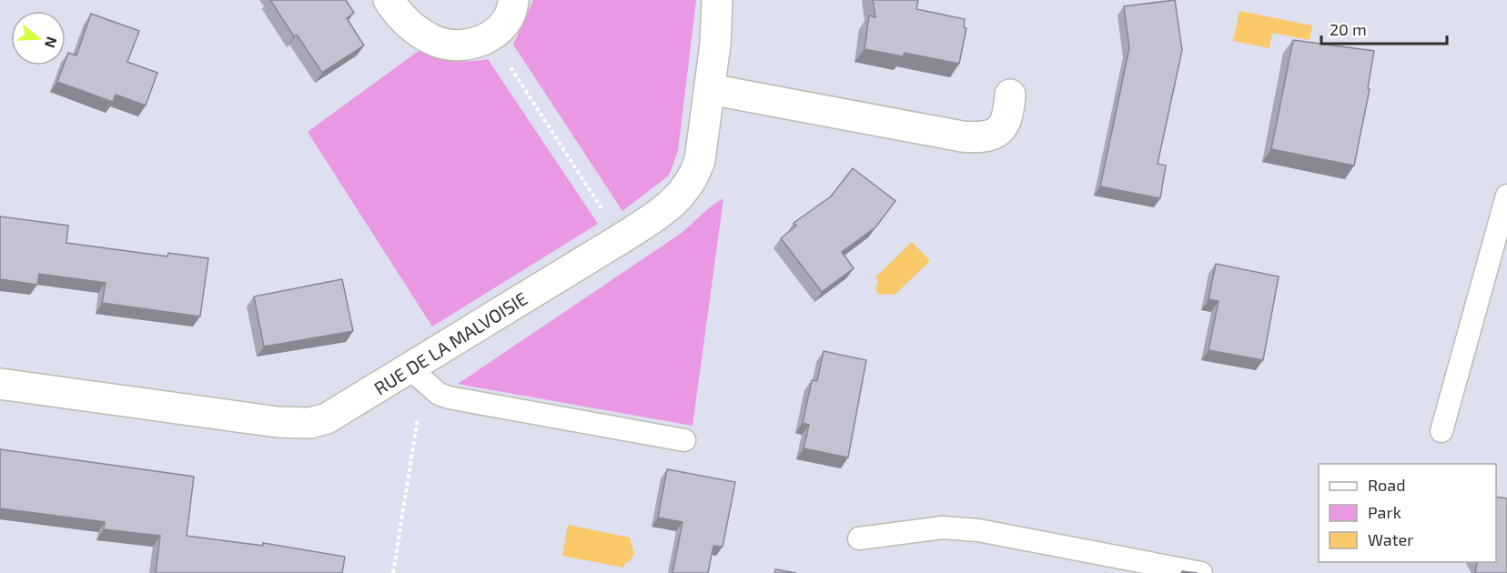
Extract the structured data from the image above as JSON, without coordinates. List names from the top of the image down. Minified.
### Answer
{"streets":{"street":["RUE DE LA MALVOISIE"]},"legend":["Road","Park","Water"],"scale_bar":"20 m","north":"right"}
